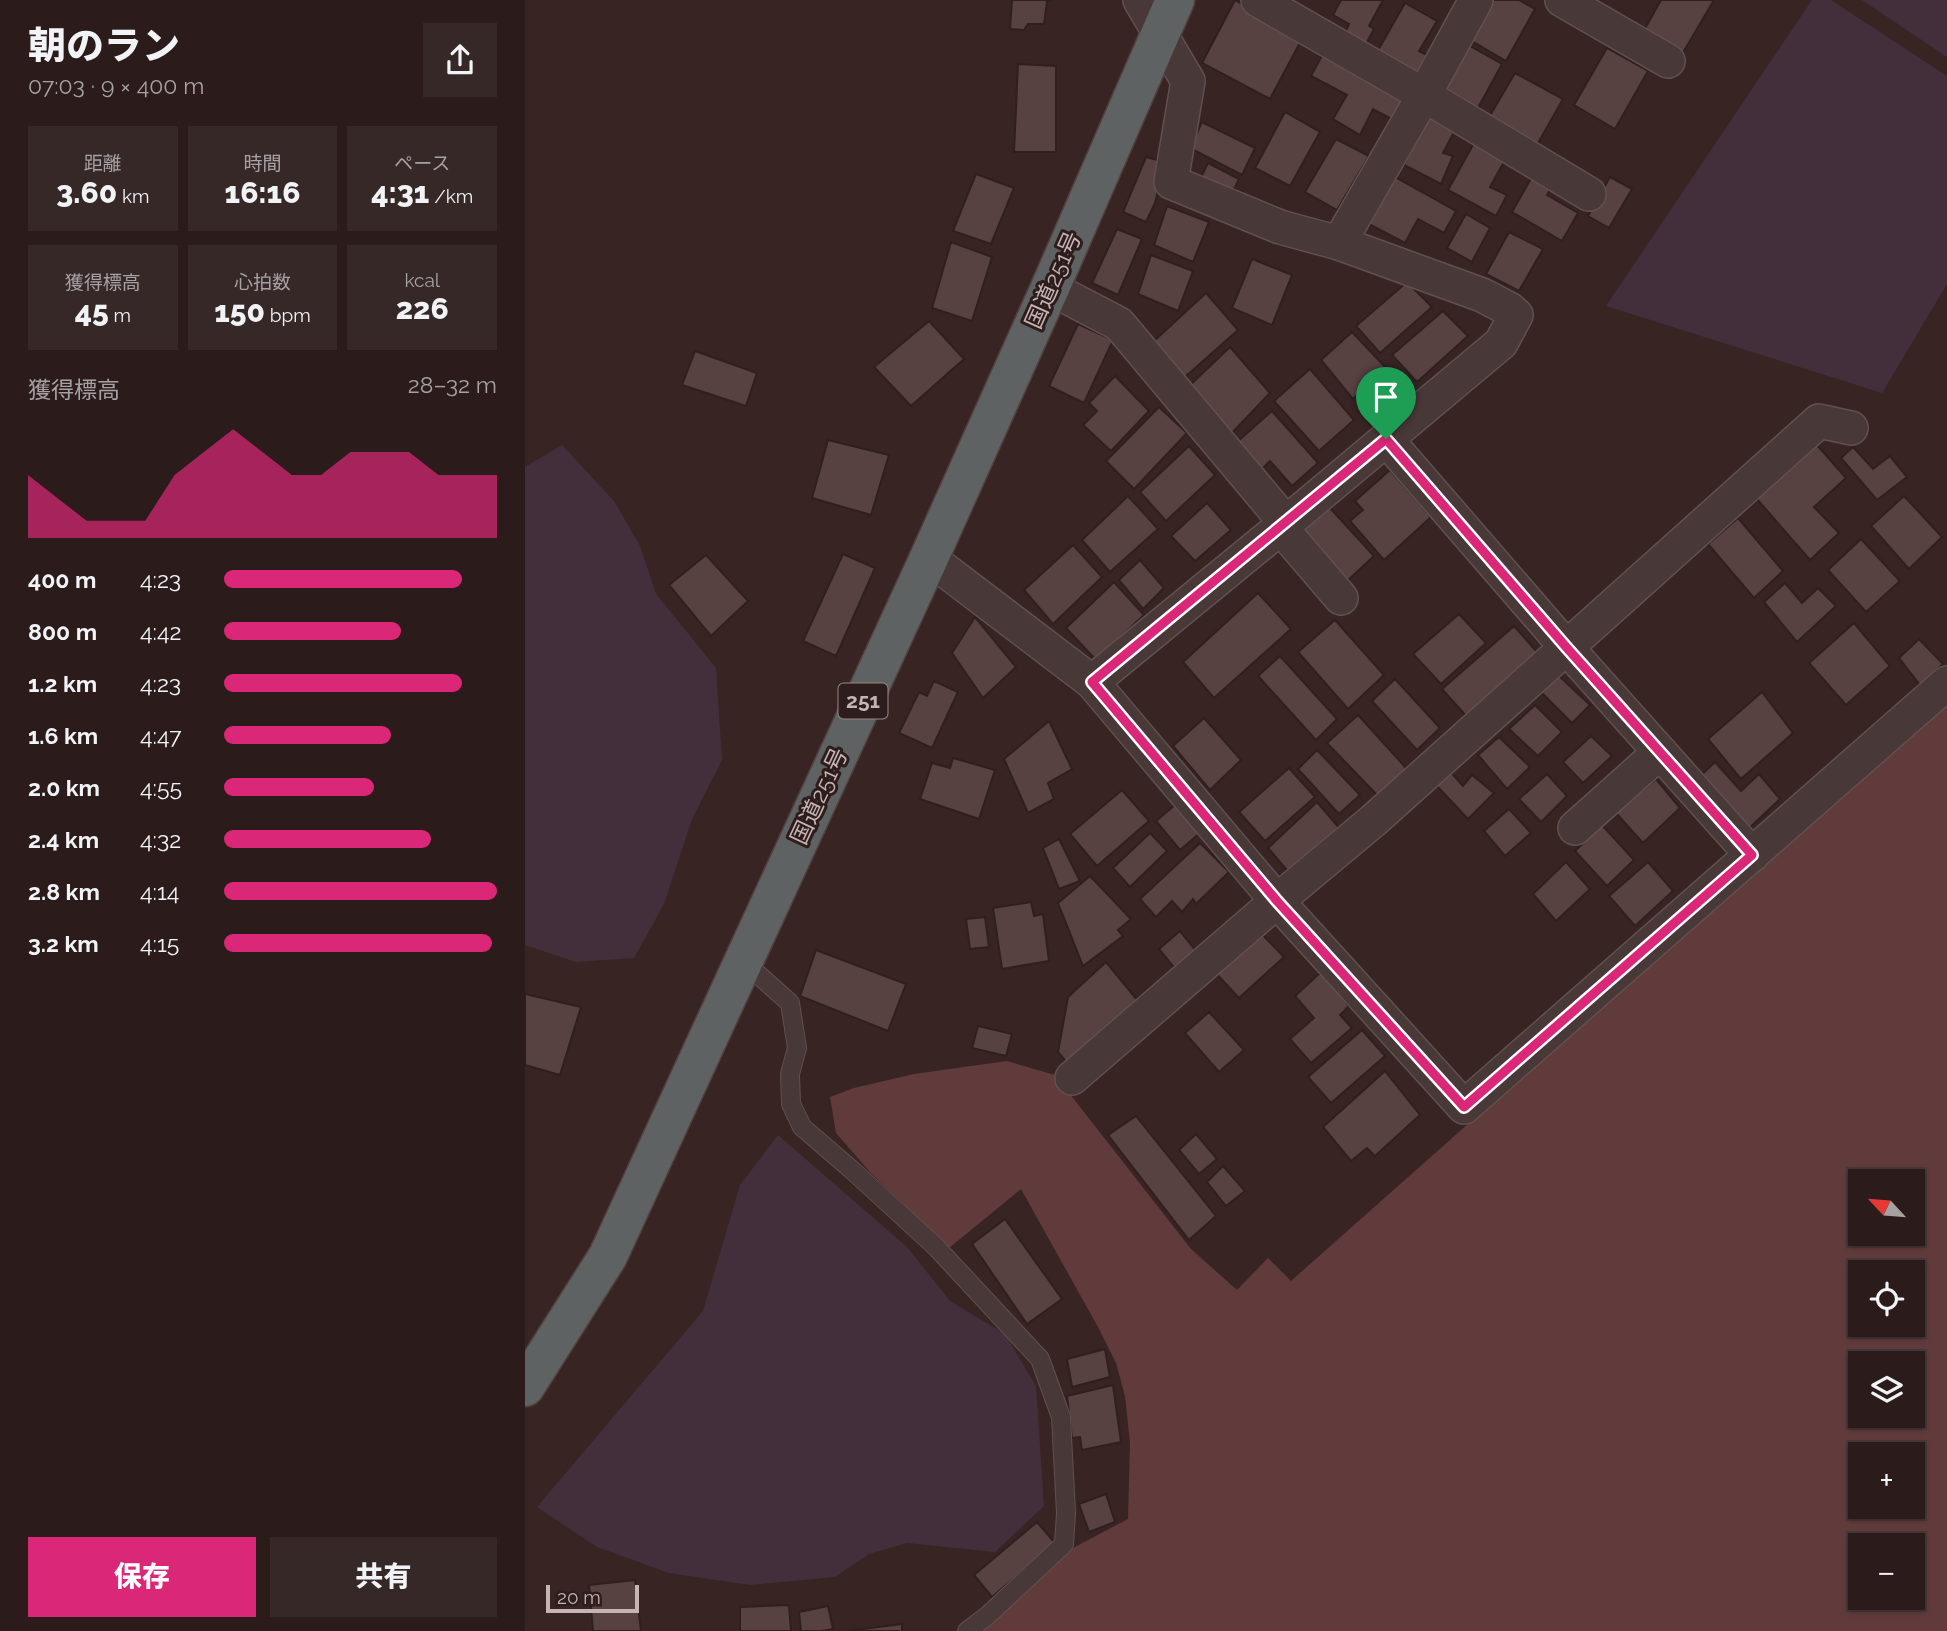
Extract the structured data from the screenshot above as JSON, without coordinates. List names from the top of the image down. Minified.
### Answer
{"streets":{"highway":["国道251号","251"]},"scale_bar":"20 m","north":"top left","page":{"heading":["朝のラン","07:03 · 9 × 400 m"],"stats":[["距離","3.60 km"],["時間","16:16"],["ペース","4:31 /km"],["獲得標高","45 m"],["心拍数","150 bpm"],["kcal","226"]],"chart":["獲得標高","28–32 m"],"list":[{"name":"400 m","note":"4:23"},{"name":"800 m","note":"4:42"},{"name":"1.2 km","note":"4:23"},{"name":"1.6 km","note":"4:47"},{"name":"2.0 km","note":"4:55"},{"name":"2.4 km","note":"4:32"},{"name":"2.8 km","note":"4:14"},{"name":"3.2 km","note":"4:15"}],"map_buttons":["+","−"],"buttons":["保存","共有"],"scale":"20 m"}}
